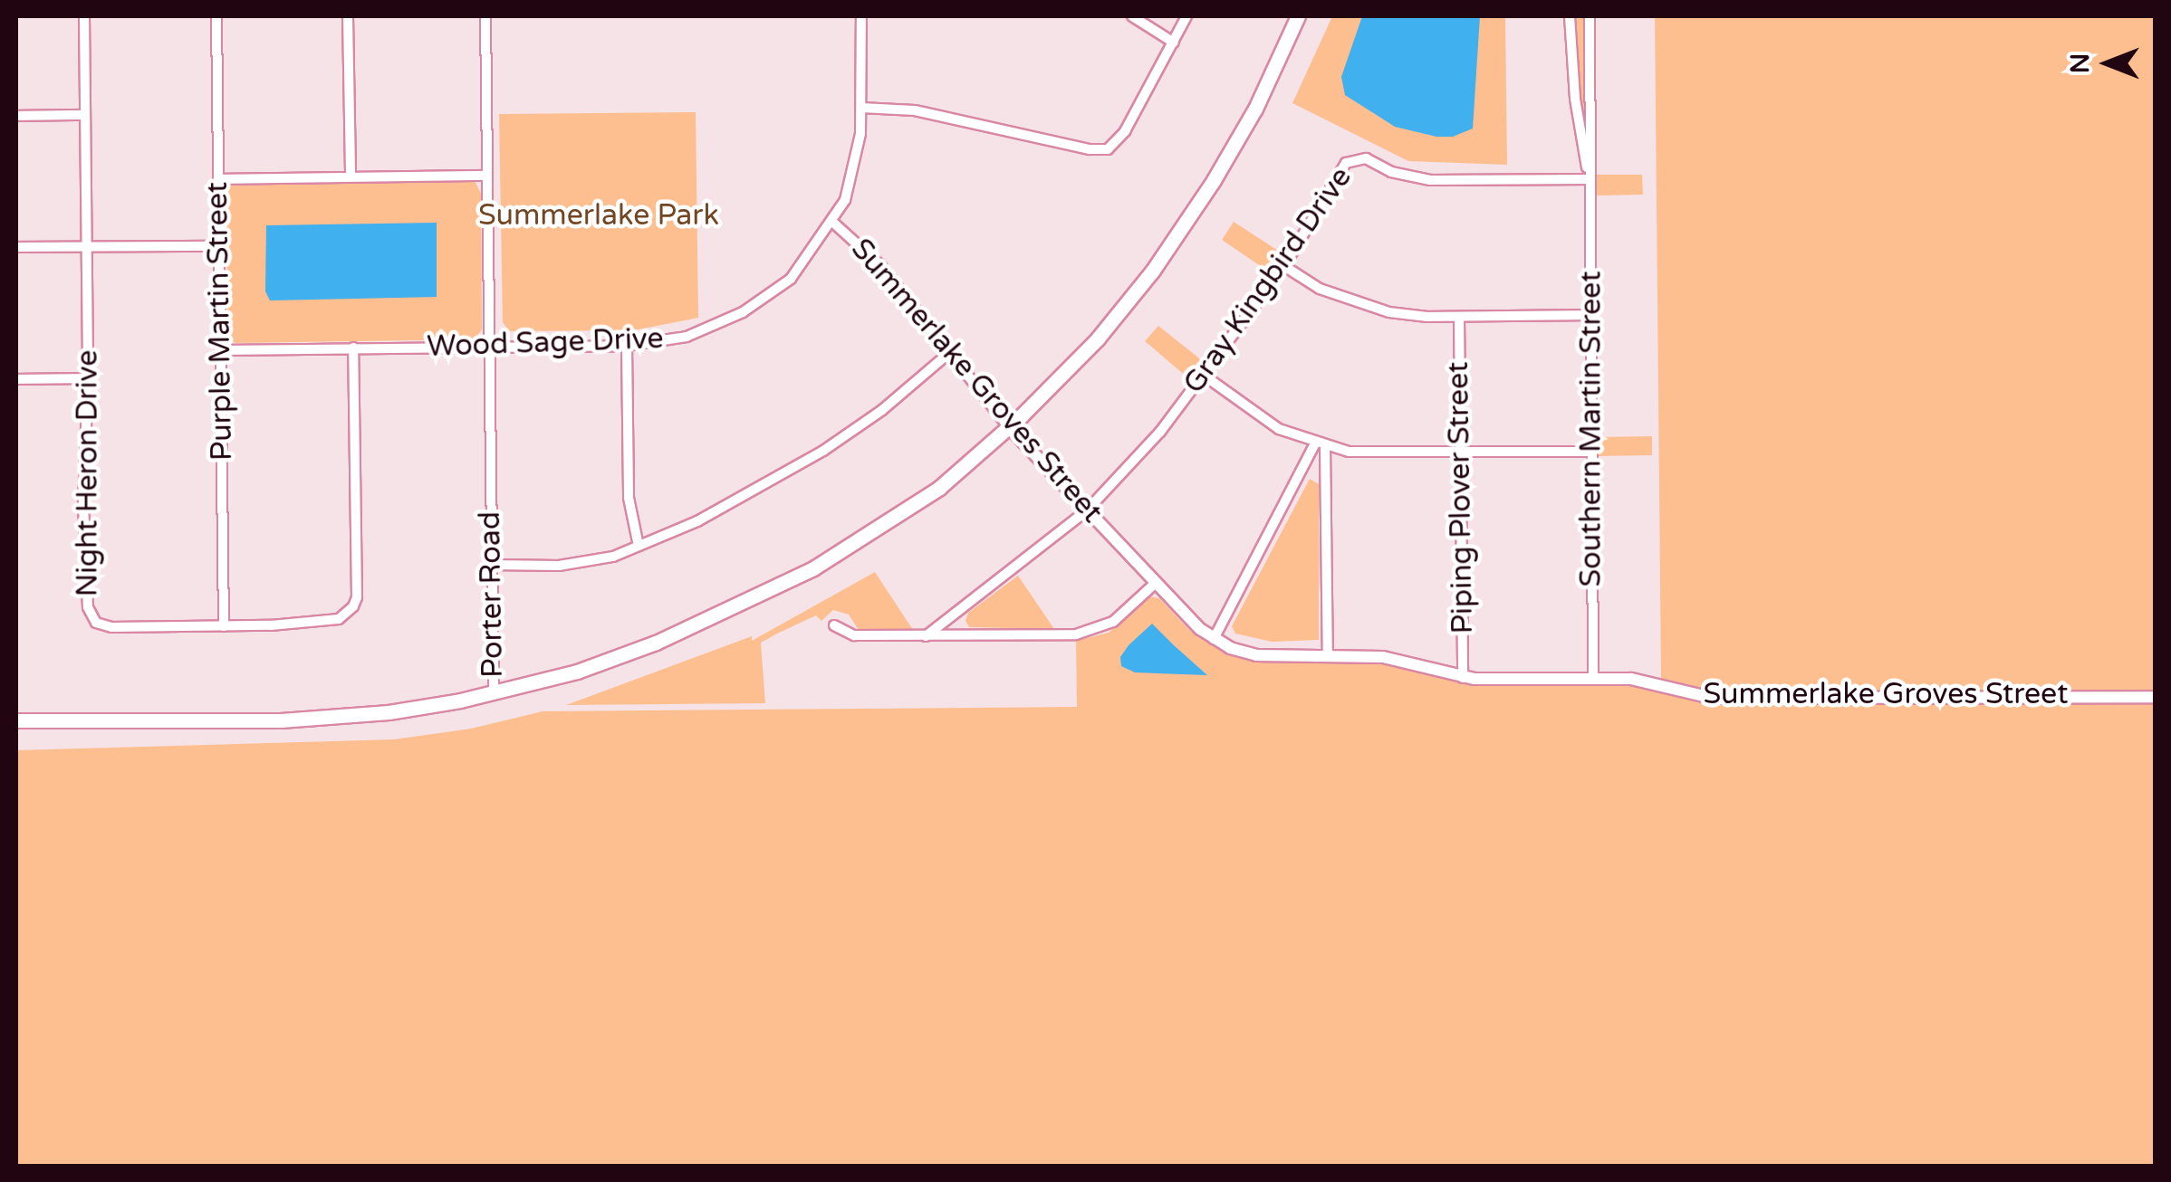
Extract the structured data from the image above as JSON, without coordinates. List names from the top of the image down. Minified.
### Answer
{"streets":{"main road":["Porter Road"],"street":["Gray Kingbird Drive","Purple Martin Street","Wood Sage Drive","Summerlake Groves Street","Southern Martin Street","Night Heron Drive","Piping Plover Street"]},"crossings":[["Gray Kingbird Drive","Summerlake Groves Street"],["Gray Kingbird Drive","Southern Martin Street"],["Purple Martin Street","Wood Sage Drive"],["Purple Martin Street","Night Heron Drive"],["Wood Sage Drive","Summerlake Groves Street"],["Wood Sage Drive","Night Heron Drive"],["Wood Sage Drive","Porter Road"],["Summerlake Groves Street","Southern Martin Street"],["Summerlake Groves Street","Piping Plover Street"]],"parks":["Summerlake Park"],"north":"left"}
